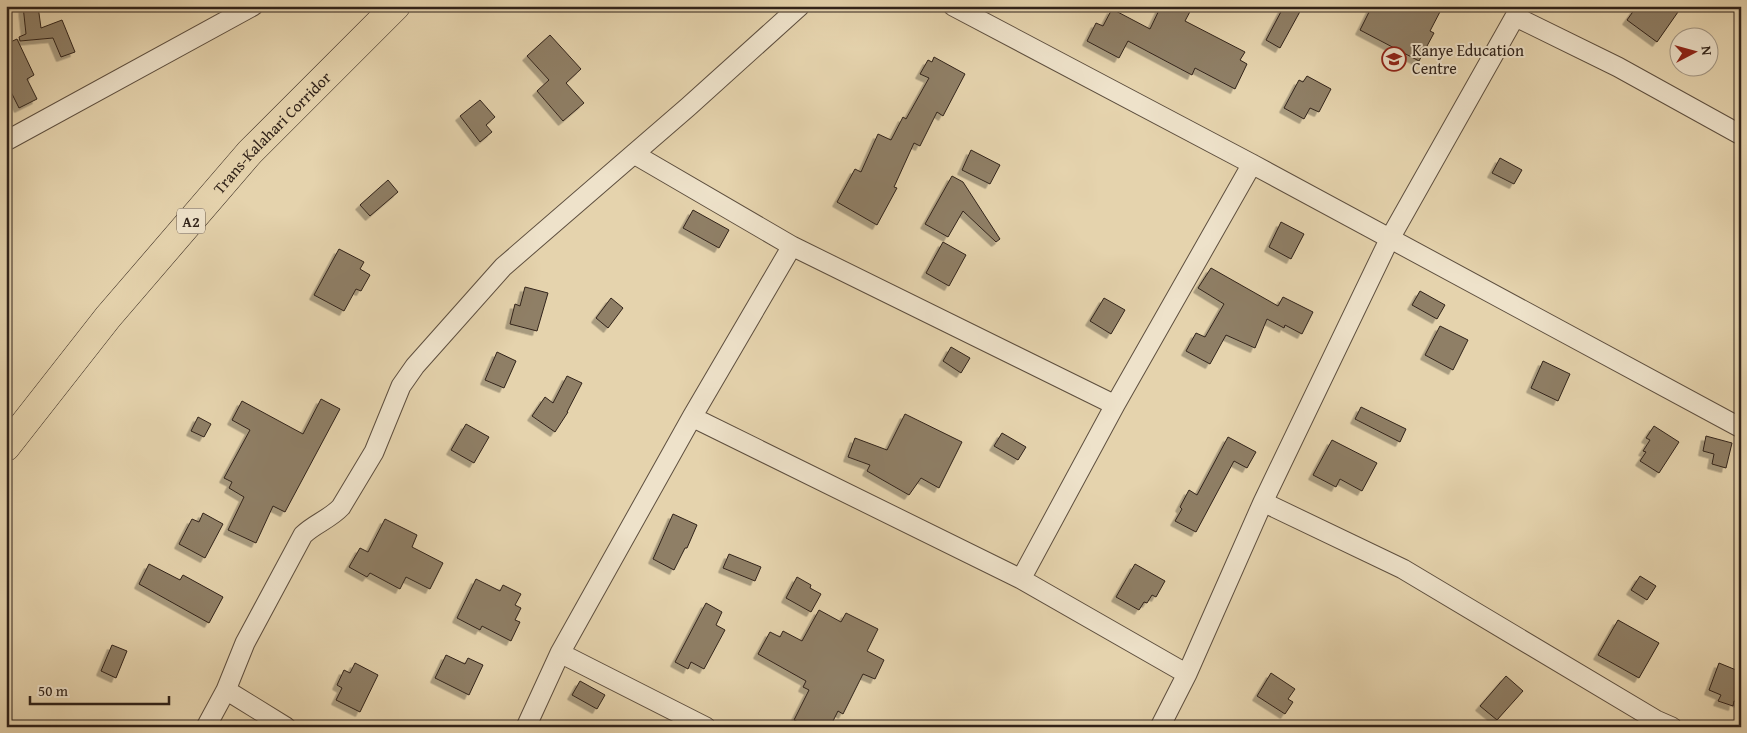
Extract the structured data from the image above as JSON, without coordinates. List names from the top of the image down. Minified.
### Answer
{"streets":{"highway":["Trans-Kalahari Corridor","A2"]},"places":{"school or university":["Kanye Education Centre"]},"scale_bar":"50 m","north":"right"}
